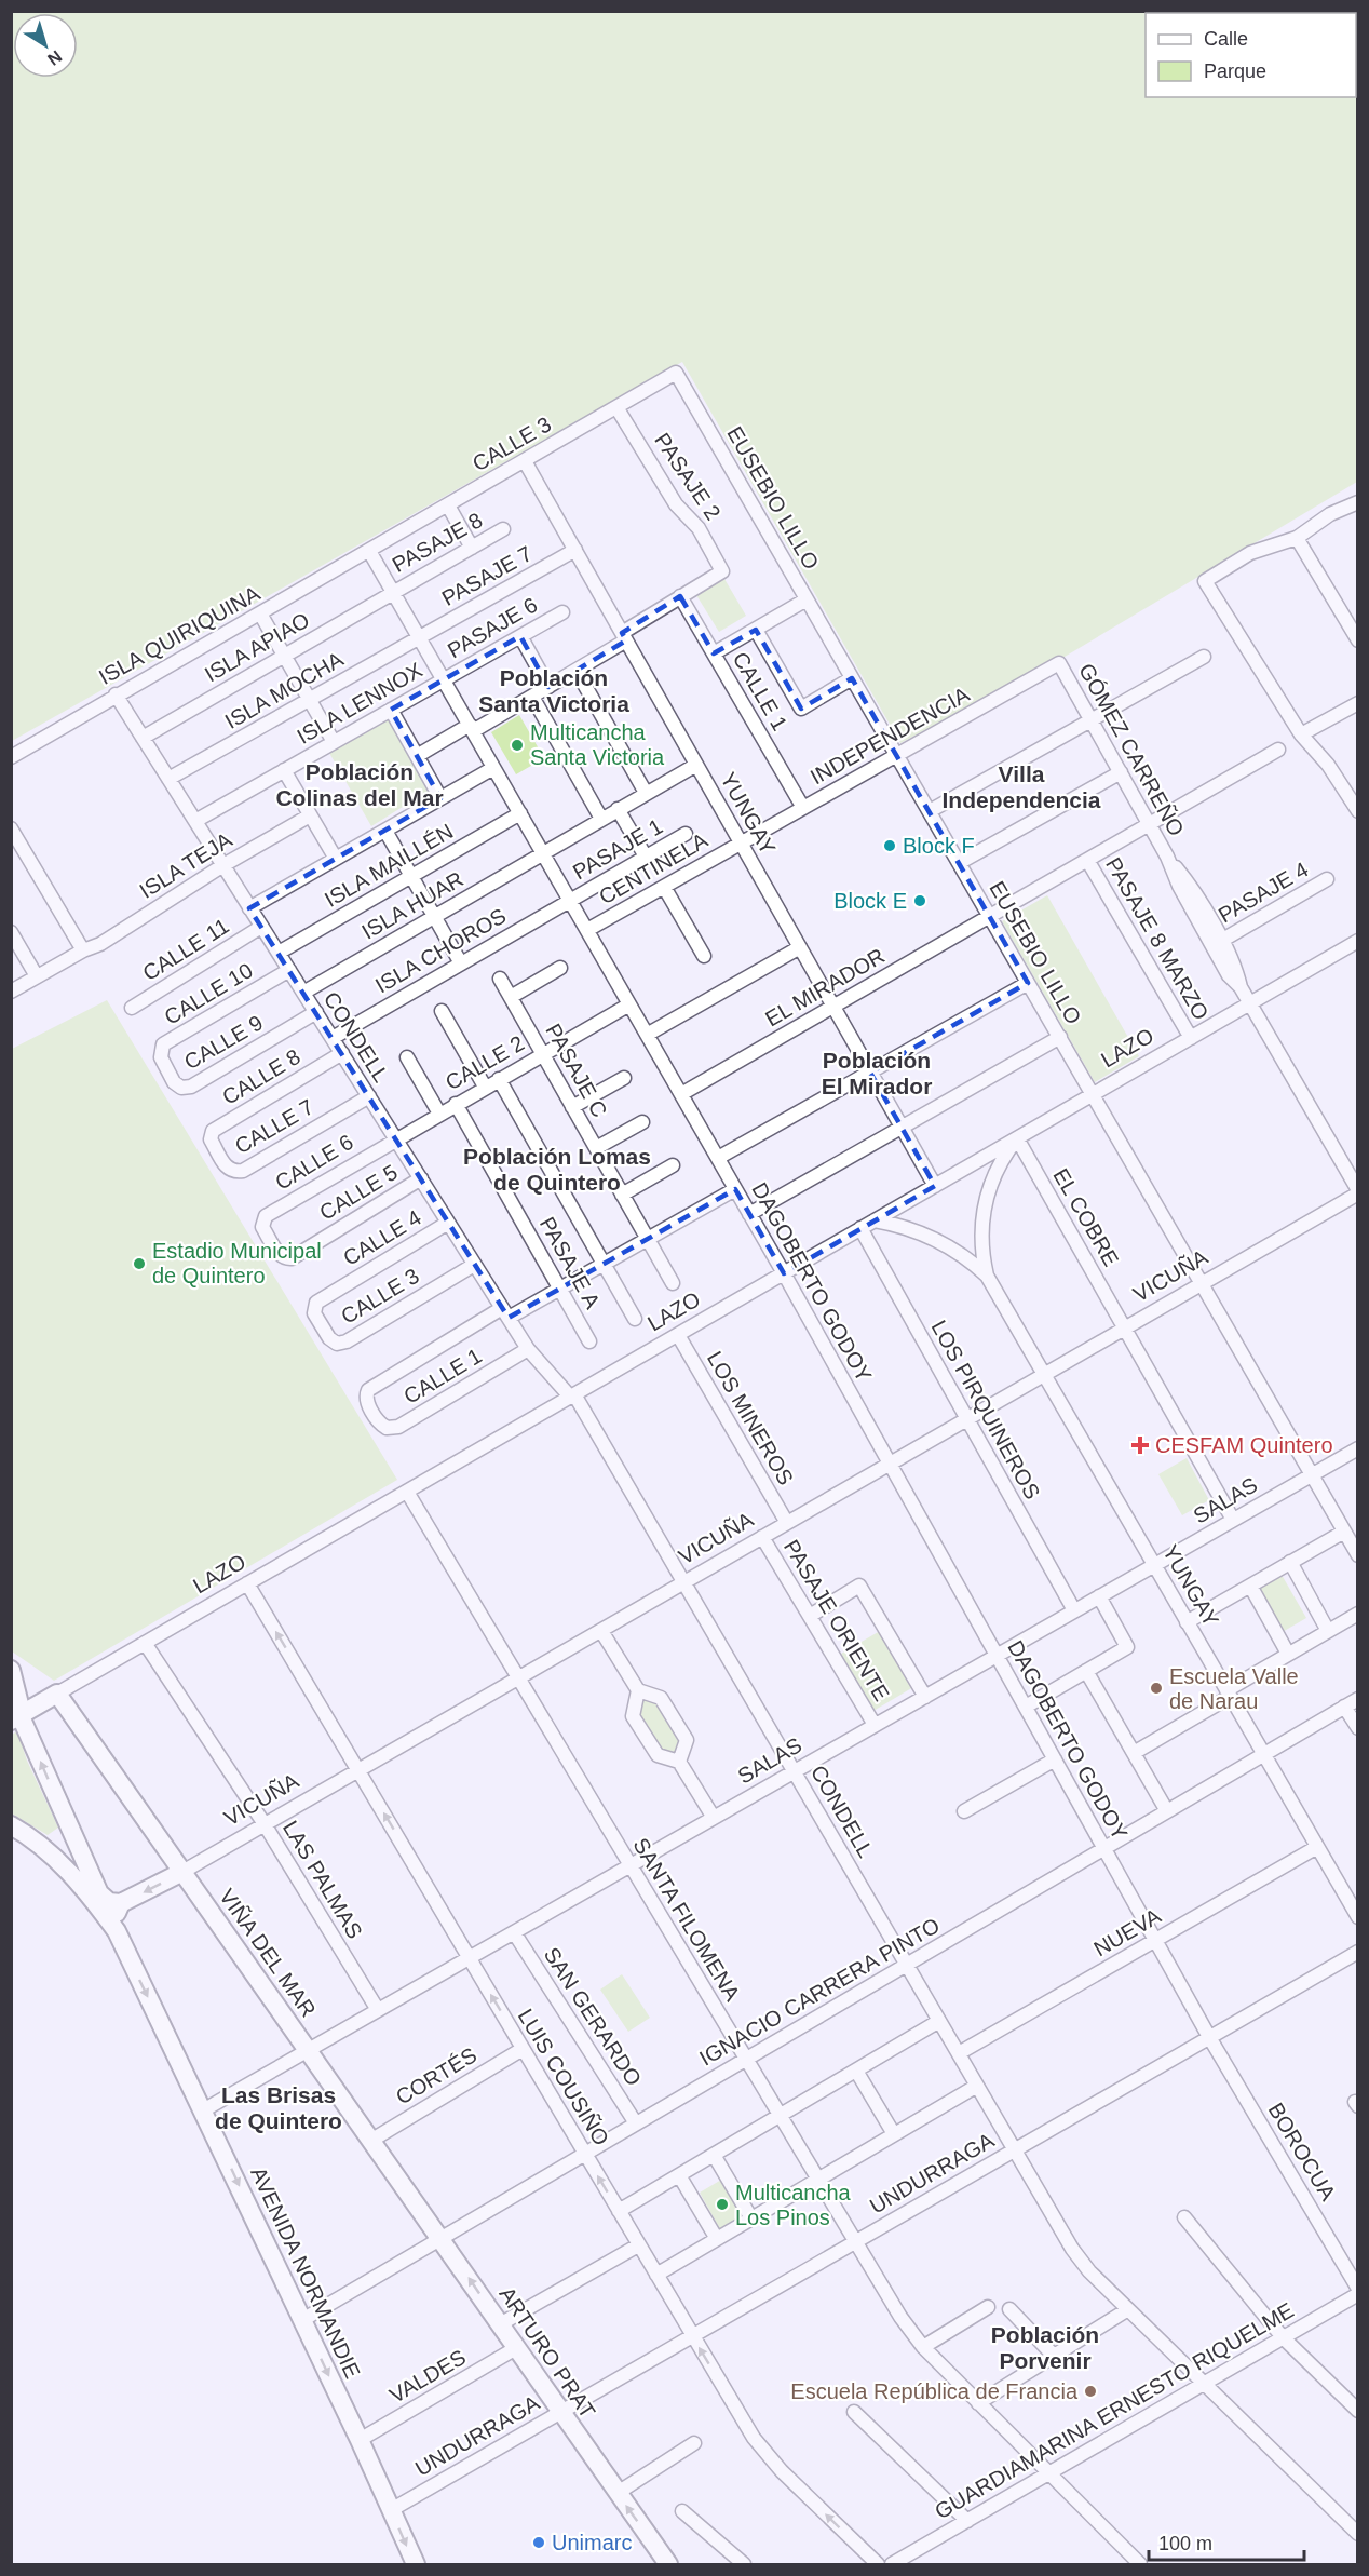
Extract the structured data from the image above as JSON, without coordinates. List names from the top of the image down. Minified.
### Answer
{"streets":{"main road":["LAZO","VICUÑA","VIÑA DEL MAR","AVENIDA NORMANDIE","ARTURO PRAT"],"street":["CALLE 3","PASAJE 2","EUSEBIO LILLO","PASAJE 8","PASAJE 7","PASAJE 6","ISLA QUIRIQUINA","ISLA APIAO","ISLA MOCHA","CALLE 1","ISLA LENNOX","INDEPENDENCIA","GÓMEZ CARREÑO","YUNGAY","PASAJE 1","ISLA TEJA","ISLA MAILLÉN","CENTINELA","PASAJE 4","ISLA HUAR","PASAJE 8 MARZO","CALLE 11","ISLA CHOROS","EL MIRADOR","CALLE 10","CONDELL","CALLE 9","CALLE 2","PASAJE C","CALLE 8","CALLE 7","CALLE 6","CALLE 5","EL COBRE","CALLE 4","PASAJE A","DAGOBERTO GODOY","LOS PIRQUINEROS","LOS MINEROS","SALAS","PASAJE ORIENTE","LAS PALMAS","SANTA FILOMENA","NUEVA","IGNACIO CARRERA PINTO","SAN GERARDO","CORTÉS","LUIS COUSIÑO","BOROCUA","UNDURRAGA","VALDES","GUARDIAMARINA ERNESTO RIQUELME"]},"crossings":[["CALLE 3","PASAJE 2"],["CALLE 3","EUSEBIO LILLO"],["CALLE 3","ISLA QUIRIQUINA"],["CALLE 3","YUNGAY"],["CALLE 3","CONDELL"],["CALLE 3","CALLE 4"],["CALLE 3","DAGOBERTO GODOY"],["PASAJE 2","CALLE 1"],["EUSEBIO LILLO","INDEPENDENCIA"],["EUSEBIO LILLO","EL MIRADOR"],["EUSEBIO LILLO","LAZO"],["EUSEBIO LILLO","VICUÑA"],["EUSEBIO LILLO","SALAS"],["PASAJE 8","ISLA APIAO"],["PASAJE 8","DAGOBERTO GODOY"],["PASAJE 7","ISLA MOCHA"],["PASAJE 7","YUNGAY"],["PASAJE 7","DAGOBERTO GODOY"],["PASAJE 6","ISLA LENNOX"],["PASAJE 6","DAGOBERTO GODOY"],["ISLA QUIRIQUINA","CONDELL"],["ISLA QUIRIQUINA","DAGOBERTO GODOY"],["ISLA APIAO","CONDELL"],["ISLA APIAO","DAGOBERTO GODOY"],["ISLA MOCHA","CONDELL"],["ISLA MOCHA","DAGOBERTO GODOY"],["CALLE 1","INDEPENDENCIA"],["CALLE 1","CONDELL"],["ISLA LENNOX","CONDELL"],["ISLA LENNOX","DAGOBERTO GODOY"],["INDEPENDENCIA","GÓMEZ CARREÑO"],["INDEPENDENCIA","YUNGAY"],["INDEPENDENCIA","CENTINELA"],["GÓMEZ CARREÑO","PASAJE 4"],["GÓMEZ CARREÑO","EL MIRADOR"],["GÓMEZ CARREÑO","LAZO"],["GÓMEZ CARREÑO","VICUÑA"],["YUNGAY","CENTINELA"],["YUNGAY","EL MIRADOR"],["YUNGAY","LAZO"],["YUNGAY","EL COBRE"],["YUNGAY","VICUÑA"],["YUNGAY","SALAS"],["YUNGAY","NUEVA"],["YUNGAY","IGNACIO CARRERA PINTO"],["PASAJE 1","ISLA CHOROS"],["PASAJE 1","DAGOBERTO GODOY"],["ISLA TEJA","CONDELL"],["ISLA MAILLÉN","CONDELL"],["ISLA MAILLÉN","DAGOBERTO GODOY"],["CENTINELA","DAGOBERTO GODOY"],["ISLA HUAR","CONDELL"],["ISLA HUAR","DAGOBERTO GODOY"],["PASAJE 8 MARZO","EL MIRADOR"],["PASAJE 8 MARZO","LAZO"],["CALLE 11","CONDELL"],["ISLA CHOROS","CONDELL"],["ISLA CHOROS","DAGOBERTO GODOY"],["EL MIRADOR","DAGOBERTO GODOY"],["CALLE 10","CONDELL"],["CALLE 10","CALLE 9"],["CONDELL","CALLE 9"],["CONDELL","LAZO"],["CONDELL","CALLE 2"],["CONDELL","CALLE 8"],["CONDELL","CALLE 7"],["CONDELL","CALLE 6"],["CONDELL","CALLE 5"],["CONDELL","CALLE 4"],["CONDELL","VICUÑA"],["CONDELL","SALAS"],["CONDELL","NUEVA"],["CONDELL","IGNACIO CARRERA PINTO"],["CONDELL","UNDURRAGA"],["CONDELL","GUARDIAMARINA ERNESTO RIQUELME"],["LAZO","EL COBRE"],["LAZO","DAGOBERTO GODOY"],["LAZO","LOS PIRQUINEROS"],["LAZO","LOS MINEROS"],["LAZO","LAS PALMAS"],["LAZO","SANTA FILOMENA"],["LAZO","VIÑA DEL MAR"],["LAZO","LUIS COUSIÑO"],["CALLE 2","PASAJE C"],["CALLE 2","CALLE 6"],["CALLE 2","PASAJE A"],["CALLE 2","DAGOBERTO GODOY"],["CALLE 8","CALLE 7"],["CALLE 6","CALLE 5"],["EL COBRE","VICUÑA"],["EL COBRE","SALAS"],["VICUÑA","DAGOBERTO GODOY"],["VICUÑA","LOS PIRQUINEROS"],["VICUÑA","LOS MINEROS"],["VICUÑA","PASAJE ORIENTE"],["VICUÑA","LAS PALMAS"],["VICUÑA","SANTA FILOMENA"],["VICUÑA","VIÑA DEL MAR"],["VICUÑA","LUIS COUSIÑO"],["DAGOBERTO GODOY","SALAS"],["DAGOBERTO GODOY","NUEVA"],["DAGOBERTO GODOY","IGNACIO CARRERA PINTO"],["DAGOBERTO GODOY","BOROCUA"],["DAGOBERTO GODOY","UNDURRAGA"],["LOS PIRQUINEROS","SALAS"],["SALAS","PASAJE ORIENTE"],["SALAS","LAS PALMAS"],["SALAS","SANTA FILOMENA"],["SALAS","VIÑA DEL MAR"],["SALAS","SAN GERARDO"],["SALAS","LUIS COUSIÑO"],["SALAS","AVENIDA NORMANDIE"],["SANTA FILOMENA","IGNACIO CARRERA PINTO"],["SANTA FILOMENA","UNDURRAGA"],["SANTA FILOMENA","GUARDIAMARINA ERNESTO RIQUELME"],["VIÑA DEL MAR","IGNACIO CARRERA PINTO"],["VIÑA DEL MAR","CORTÉS"],["VIÑA DEL MAR","ARTURO PRAT"],["IGNACIO CARRERA PINTO","SAN GERARDO"],["IGNACIO CARRERA PINTO","LUIS COUSIÑO"],["IGNACIO CARRERA PINTO","AVENIDA NORMANDIE"],["IGNACIO CARRERA PINTO","ARTURO PRAT"],["CORTÉS","LUIS COUSIÑO"],["LUIS COUSIÑO","UNDURRAGA"],["BOROCUA","UNDURRAGA"],["UNDURRAGA","AVENIDA NORMANDIE"],["UNDURRAGA","ARTURO PRAT"],["AVENIDA NORMANDIE","VALDES"],["ARTURO PRAT","VALDES"]],"one_way":["LUIS COUSIÑO","AVENIDA NORMANDIE","ARTURO PRAT"],"districts":["Población Santa Victoria","Población Colinas del Mar","Villa Independencia","Población El Mirador","Población Lomas de Quintero","Las Brisas de Quintero","Población Porvenir"],"places":{"other":["Multicancha Santa Victoria","Block F","Block E","Estadio Municipal de Quintero","Escuela Valle de Narau","Multicancha Los Pinos","Escuela República de Francia","Unimarc"],"health":["CESFAM Quintero"]},"legend":["Calle","Parque"],"scale_bar":"100 m","north":"bottom right"}
